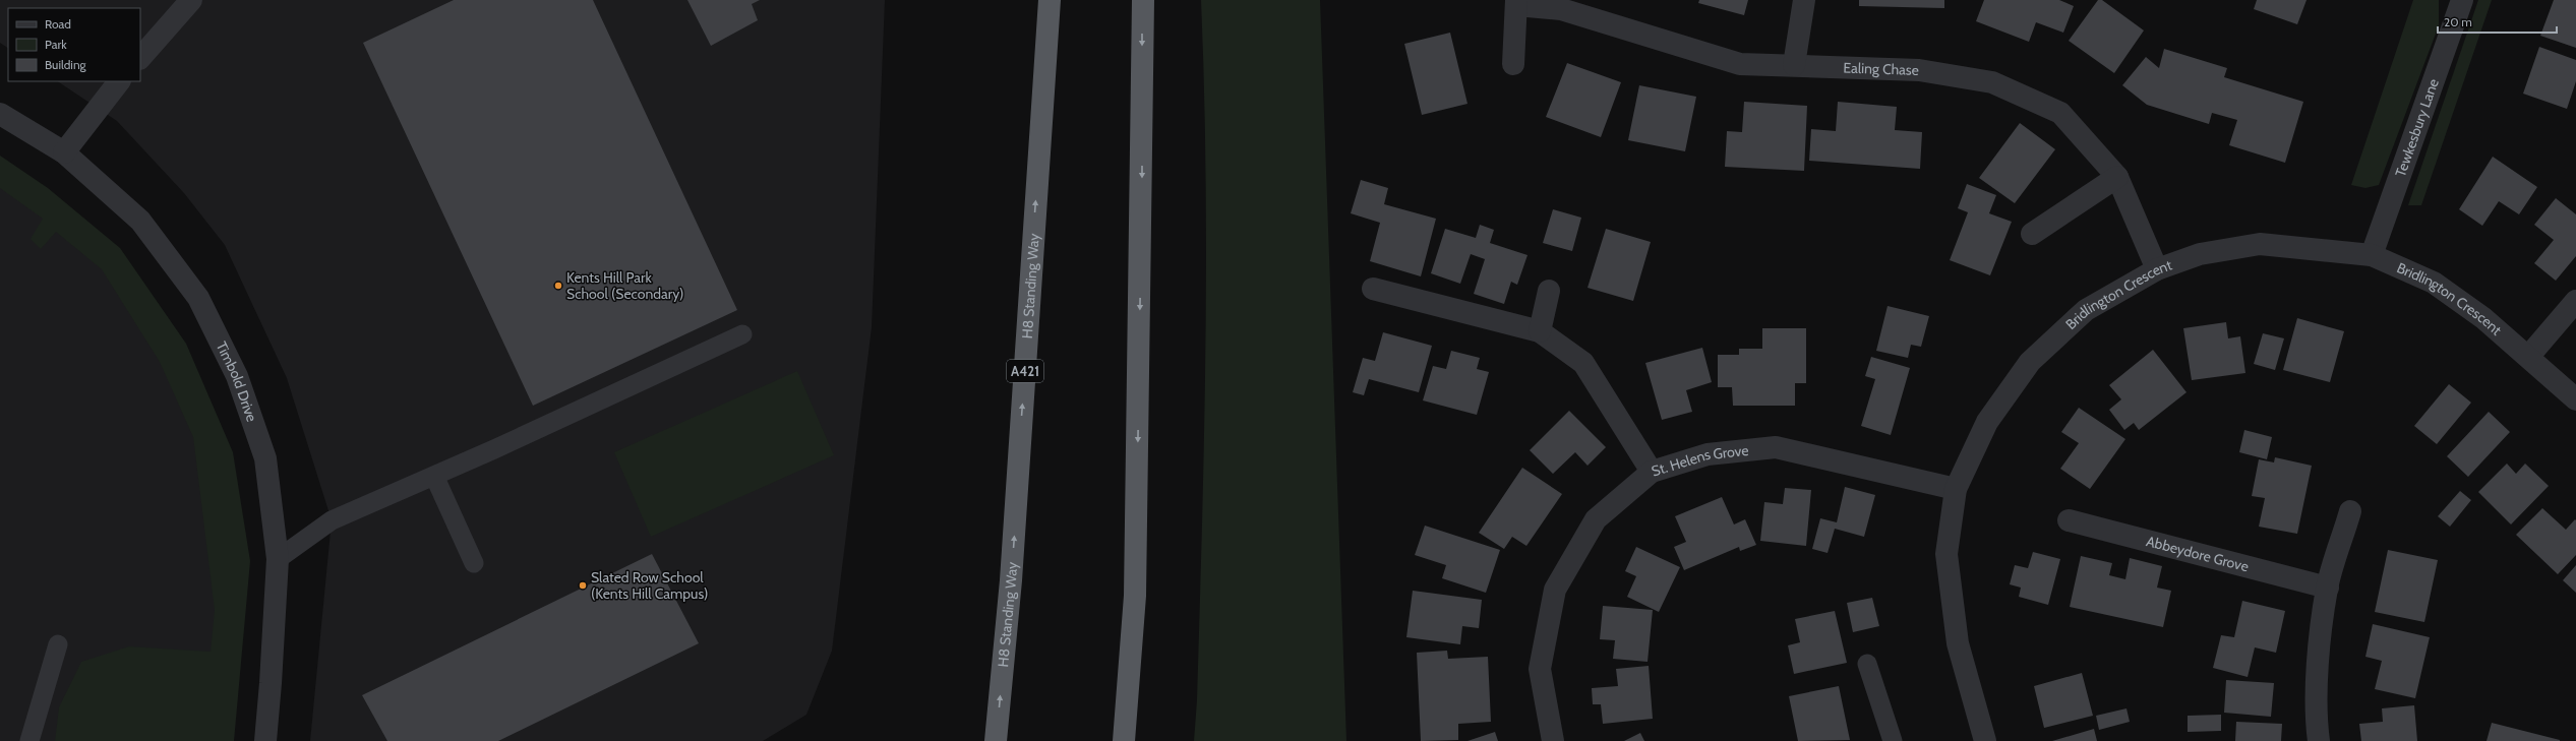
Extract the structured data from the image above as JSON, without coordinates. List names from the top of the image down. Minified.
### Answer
{"streets":{"highway":["H8 Standing Way","A421"],"street":["Ealing Chase","Tewkesbury Lane","Bridlington Crescent","Timbold Drive","St. Helens Grove","Abbeydore Grove"]},"crossings":[["Ealing Chase","Bridlington Crescent"],["Tewkesbury Lane","Bridlington Crescent"],["Bridlington Crescent","St. Helens Grove"]],"places":["Kents Hill Park School (Secondary)","Slated Row School (Kents Hill Campus)"],"legend":["Road","Park","Building"],"scale_bar":"20 m"}
